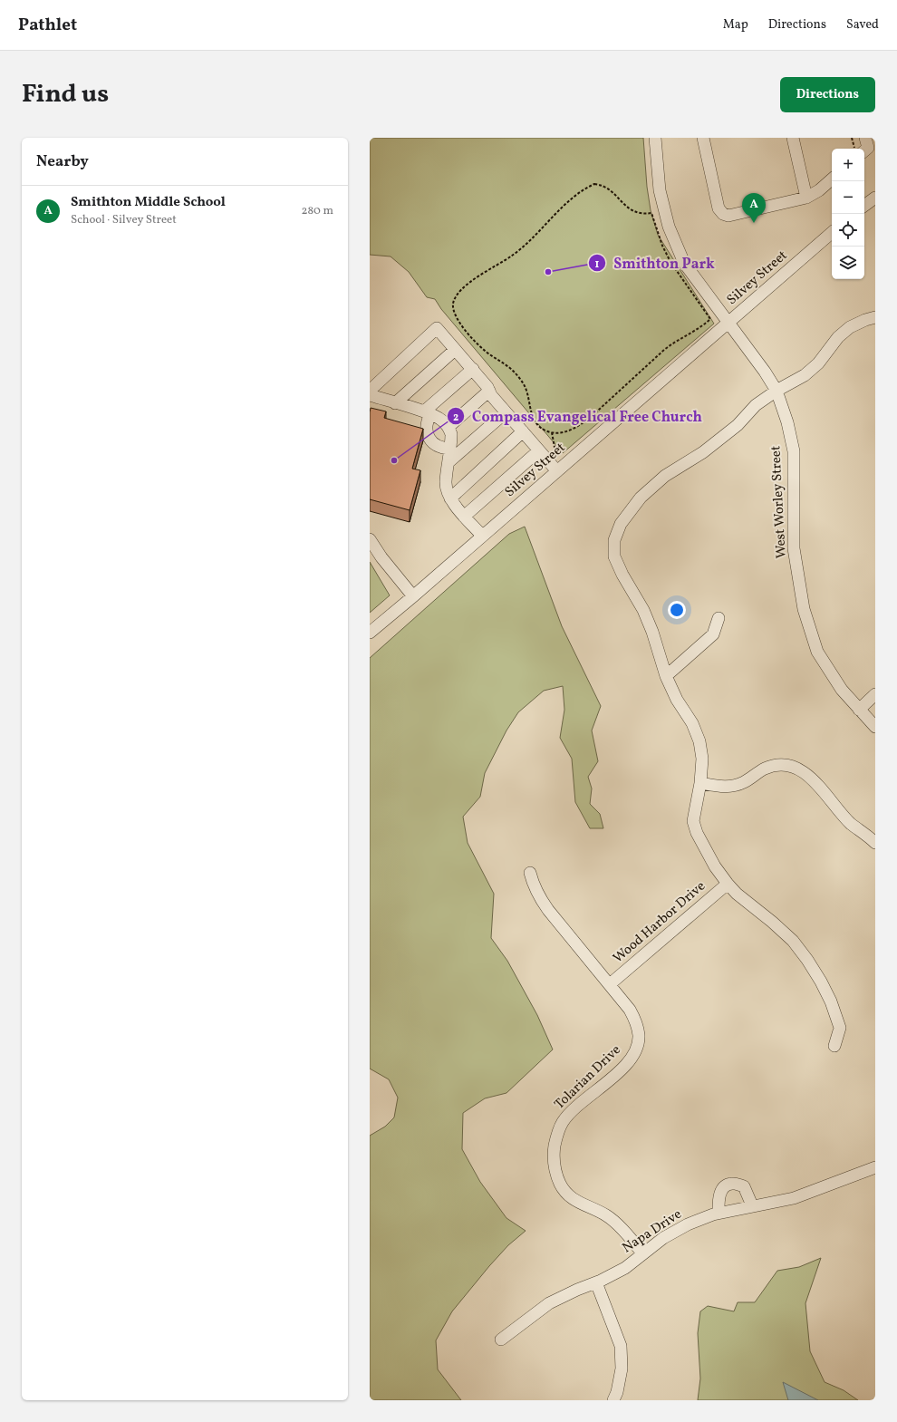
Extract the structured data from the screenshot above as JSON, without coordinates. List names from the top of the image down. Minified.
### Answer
{"streets":{"street":["Silvey Street","West Worley Street","Wood Harbor Drive","Tolarian Drive","Napa Drive"]},"crossings":[["Silvey Street","West Worley Street"],["Wood Harbor Drive","Tolarian Drive"],["Tolarian Drive","Napa Drive"]],"places":["Smithton Park","Compass Evangelical Free Church"],"page":{"header":"Pathlet","nav":["Map","Directions","Saved"],"title":"Find us","buttons":"Directions","heading":"Nearby","map_buttons":["+","−"],"list":[{"mark":"A","name":"Smithton Middle School","note":"School · Silvey Street","value":"280 m"}],"pins":"A"}}
